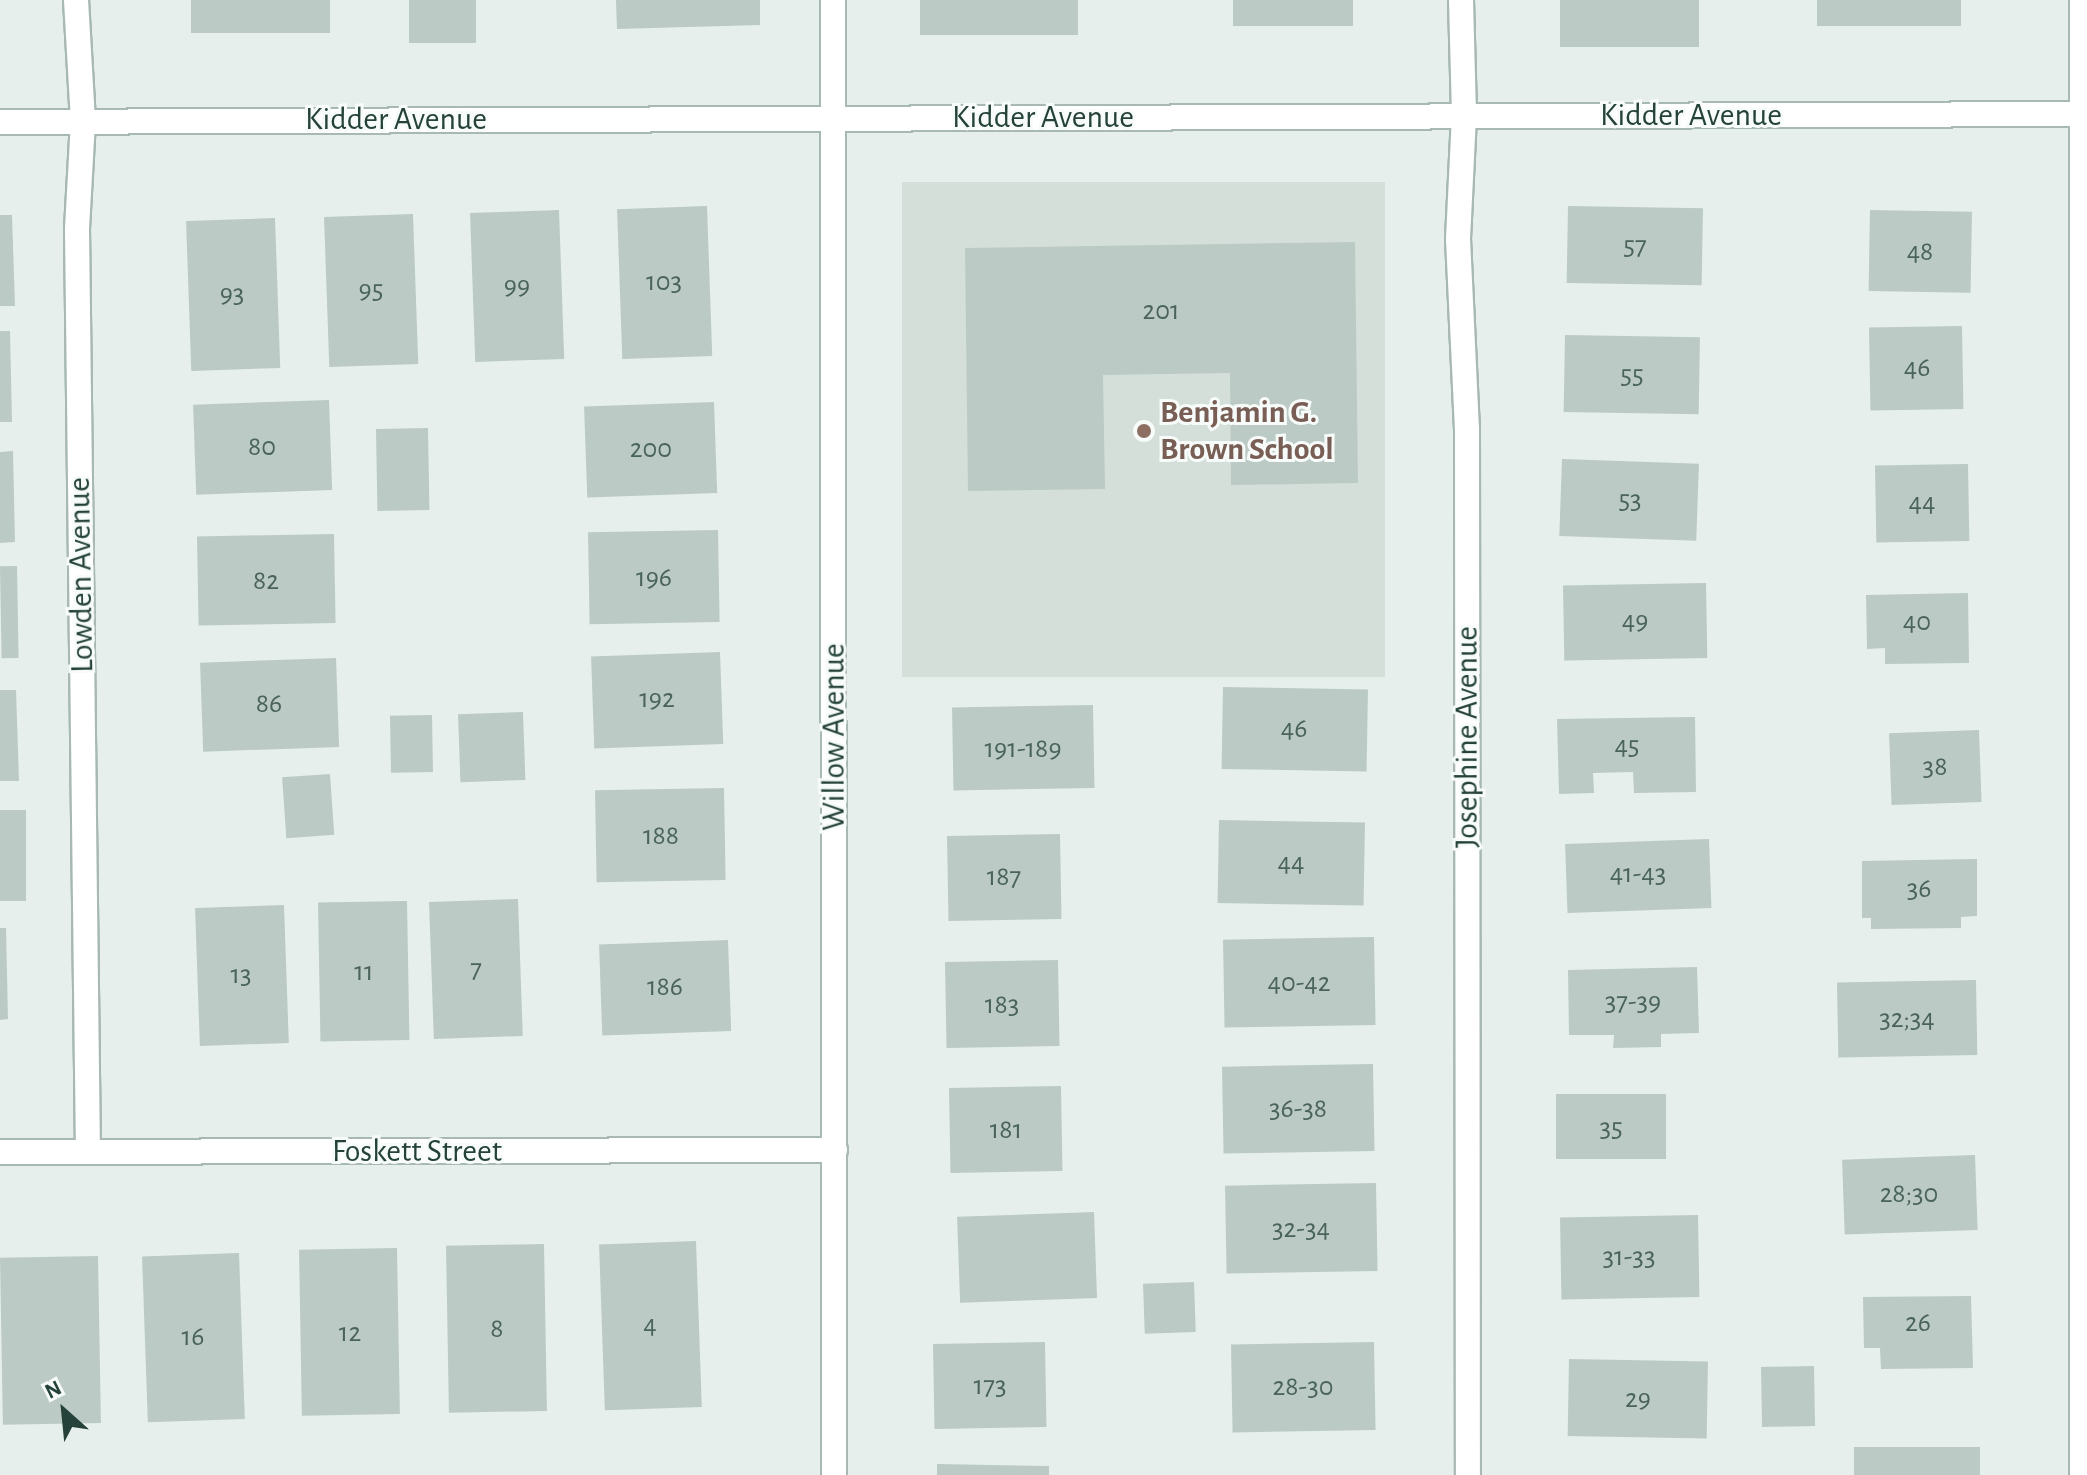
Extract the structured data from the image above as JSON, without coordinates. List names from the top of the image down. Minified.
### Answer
{"streets":{"street":["Kidder Avenue","Lowden Avenue","Willow Avenue","Josephine Avenue","Foskett Street"]},"crossings":[["Kidder Avenue","Lowden Avenue"],["Kidder Avenue","Willow Avenue"],["Kidder Avenue","Josephine Avenue"],["Lowden Avenue","Foskett Street"],["Willow Avenue","Foskett Street"]],"places":["Benjamin G. Brown School"],"house_numbers":["57","48","103","99","95","93","201","46","55","80","200","53","44","196","82","49","40","192","86","46","45","191-189","38","188","44","41-43","187","36","7","11","13","40-42","186","37-39","183","32;34","36-38","35","181","28;30","32-34","31-33","26","4","8","12","16","173","28-30","29"],"north":"top left"}
